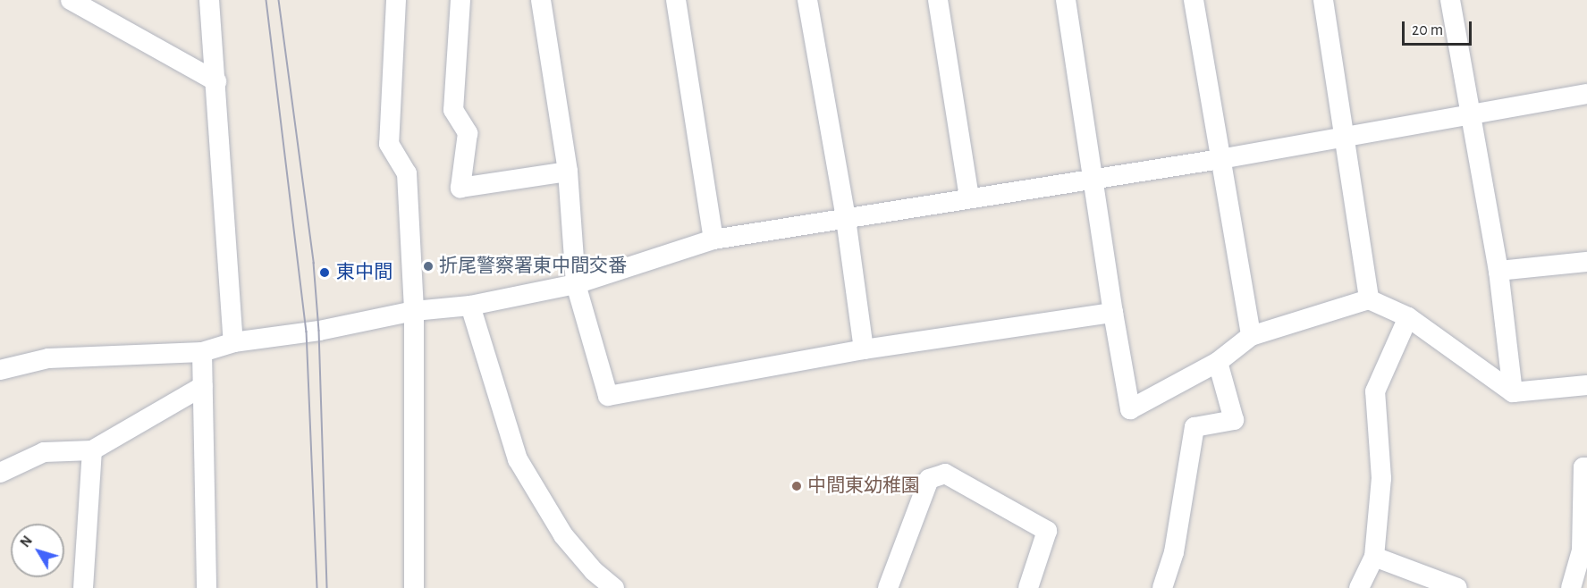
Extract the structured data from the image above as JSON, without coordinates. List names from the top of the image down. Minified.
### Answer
{"places":["折尾警察署東中間交番","東中間","中間東幼稚園"],"scale_bar":"20 m","north":"top left"}
